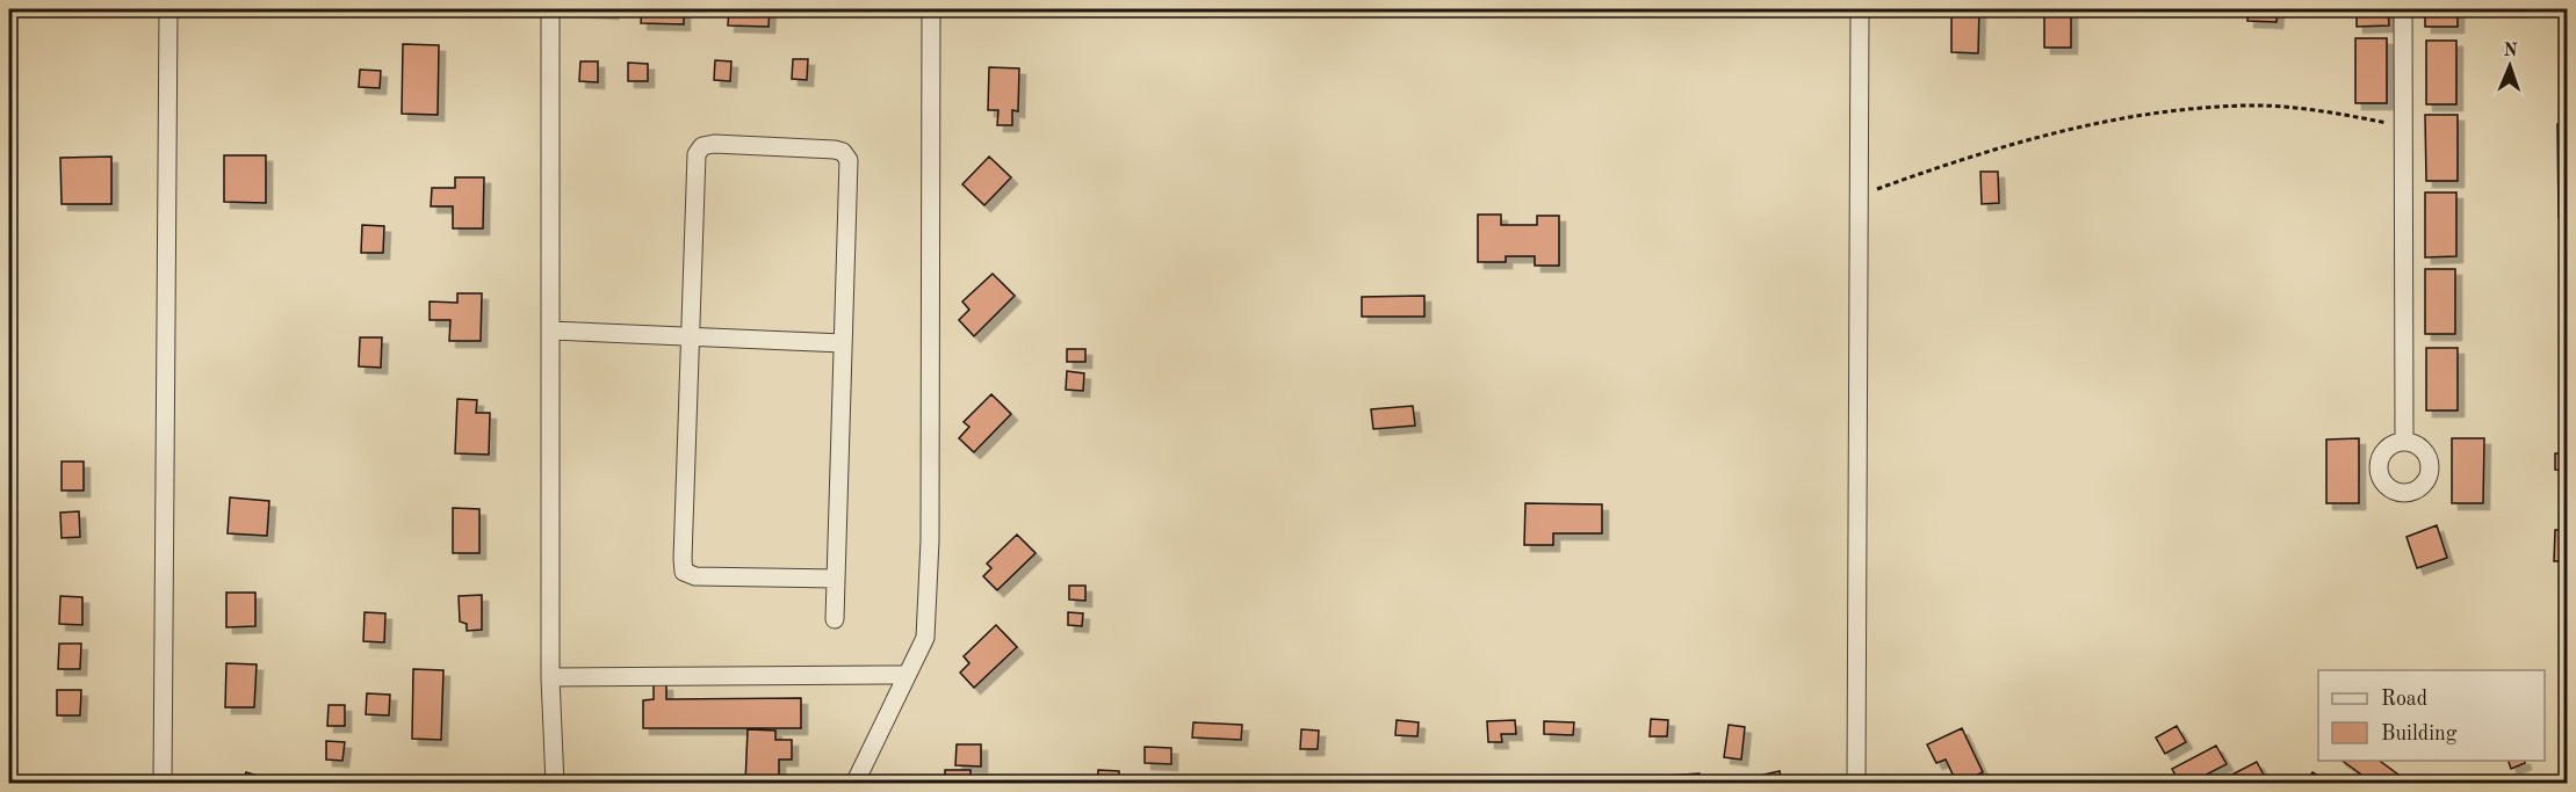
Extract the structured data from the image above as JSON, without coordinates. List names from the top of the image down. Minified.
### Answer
{"legend":["Road","Building"],"north":"top"}
